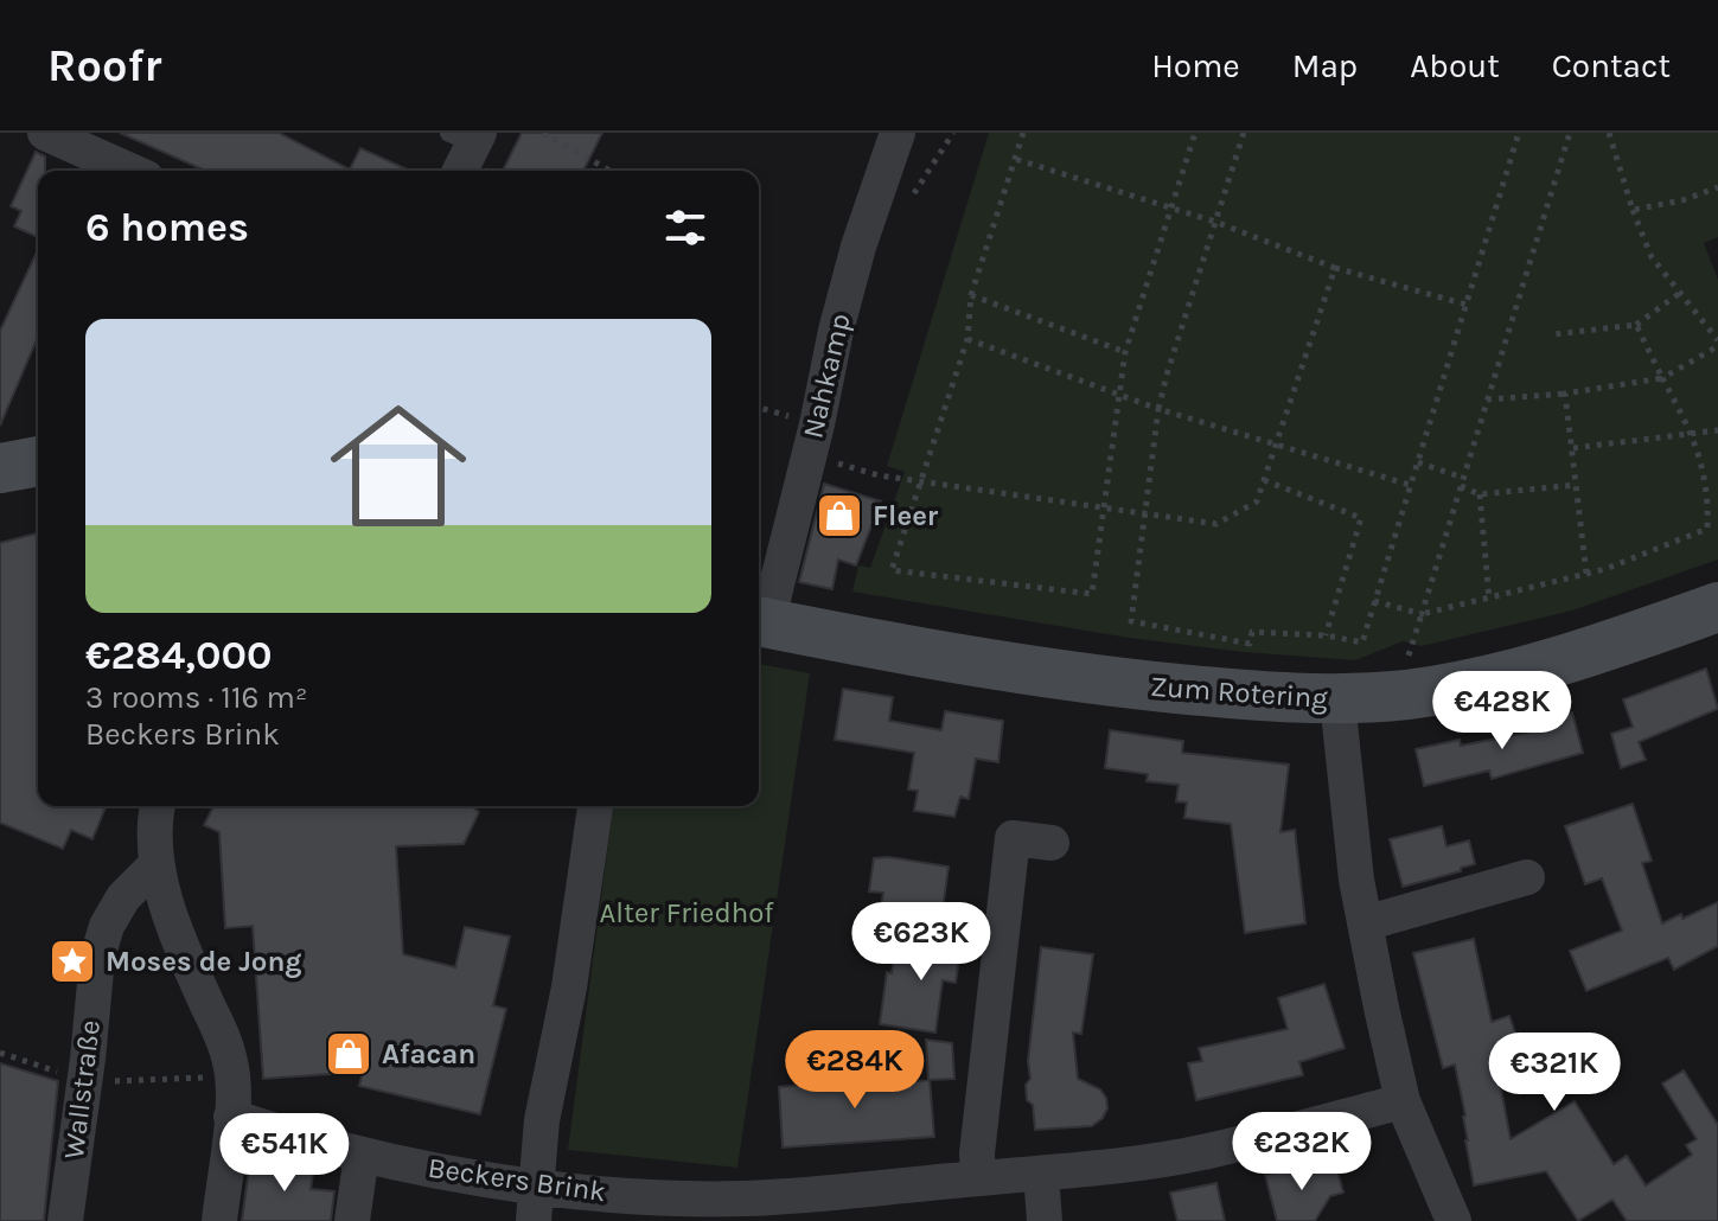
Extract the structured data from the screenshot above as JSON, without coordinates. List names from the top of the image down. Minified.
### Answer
{"streets":{"street":["Nahkamp","Zum Rotering","Wallstraße","Beckers Brink"]},"crossings":[["Nahkamp","Zum Rotering"]],"parks":["Alter Friedhof"],"places":{"shop":["Fleer","Afacan"],"place":["Moses de Jong"]},"page":{"header":"Roofr","nav":["Home","Map","About","Contact"],"heading":"6 homes","list":[{"name":"€284,000","note":"3 rooms · 116 m² · Beckers Brink"}],"price":["€428K","€623K","€284K","€321K","€232K","€541K"]}}
